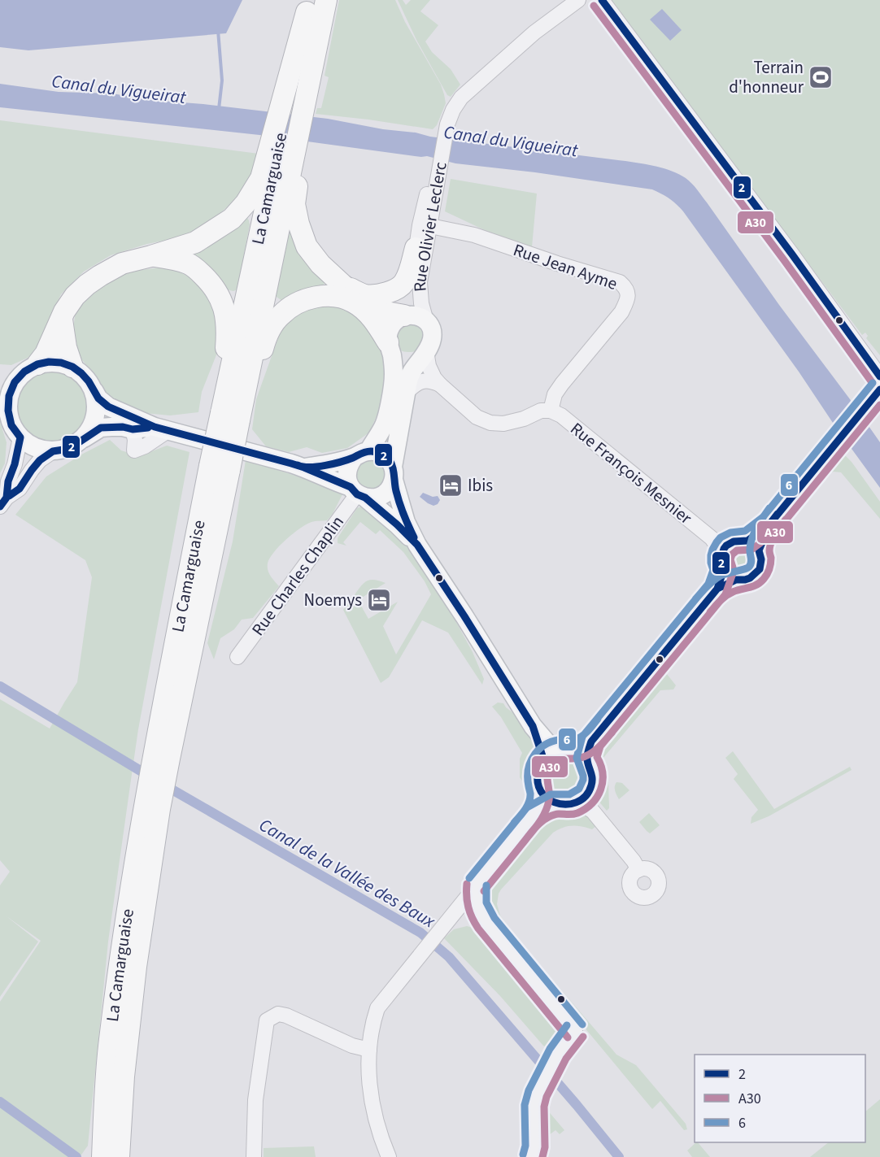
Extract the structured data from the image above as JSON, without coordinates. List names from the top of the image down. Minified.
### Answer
{"streets":{"highway":["La Camarguaise"],"main road":["Rue Olivier Leclerc"],"street":["Rue Jean Ayme","Rue François Mesnier","Rue Charles Chaplin"]},"crossings":[["Rue Olivier Leclerc","Rue Jean Ayme"],["Rue Olivier Leclerc","Rue Charles Chaplin"],["Rue Jean Ayme","Rue François Mesnier"]],"water":["Canal du Vigueirat","Canal de la Vallée des Baux"],"places":{"sports":["Terrain d'honneur"],"hotel":["Ibis","Noemys"]},"lines":["transit line 2","transit line A30","transit line 6"],"legend":["2","A30","6"]}
